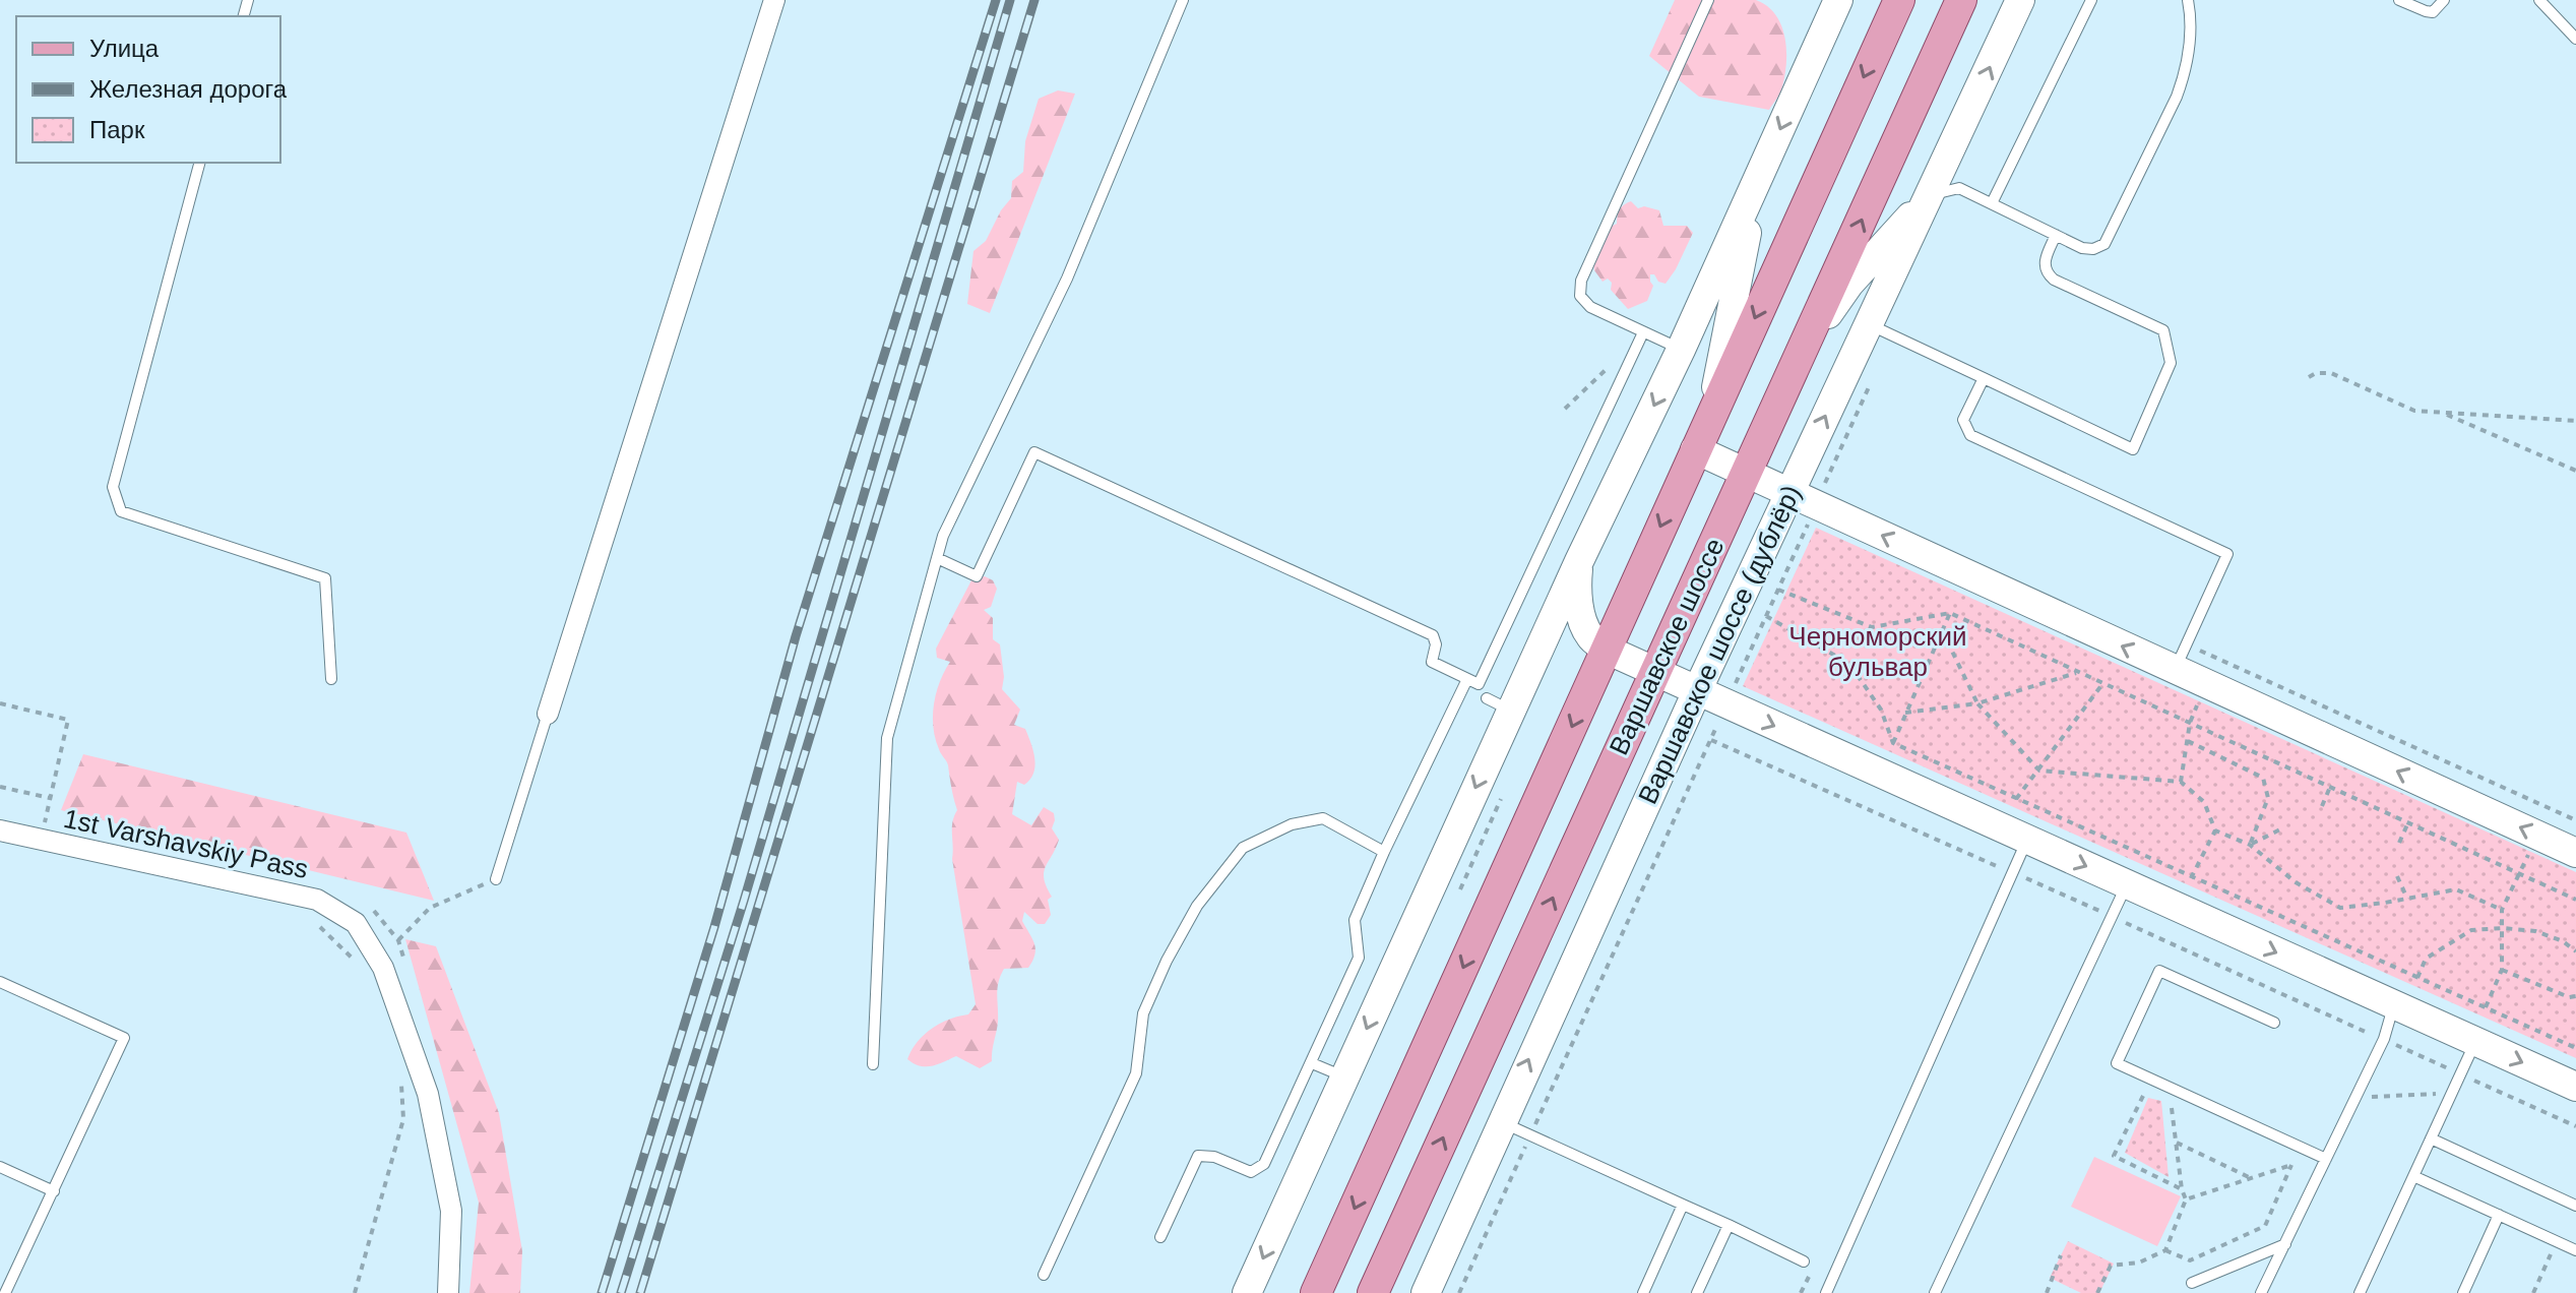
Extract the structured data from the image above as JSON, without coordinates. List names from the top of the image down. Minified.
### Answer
{"streets":{"main road":["Варшавское шоссе"],"street":["Варшавское шоссе (дублёр)","1st Varshavskiy Pass"]},"parks":["Черноморский бульвар"],"legend":["Улица","Железная дорога","Парк"]}
